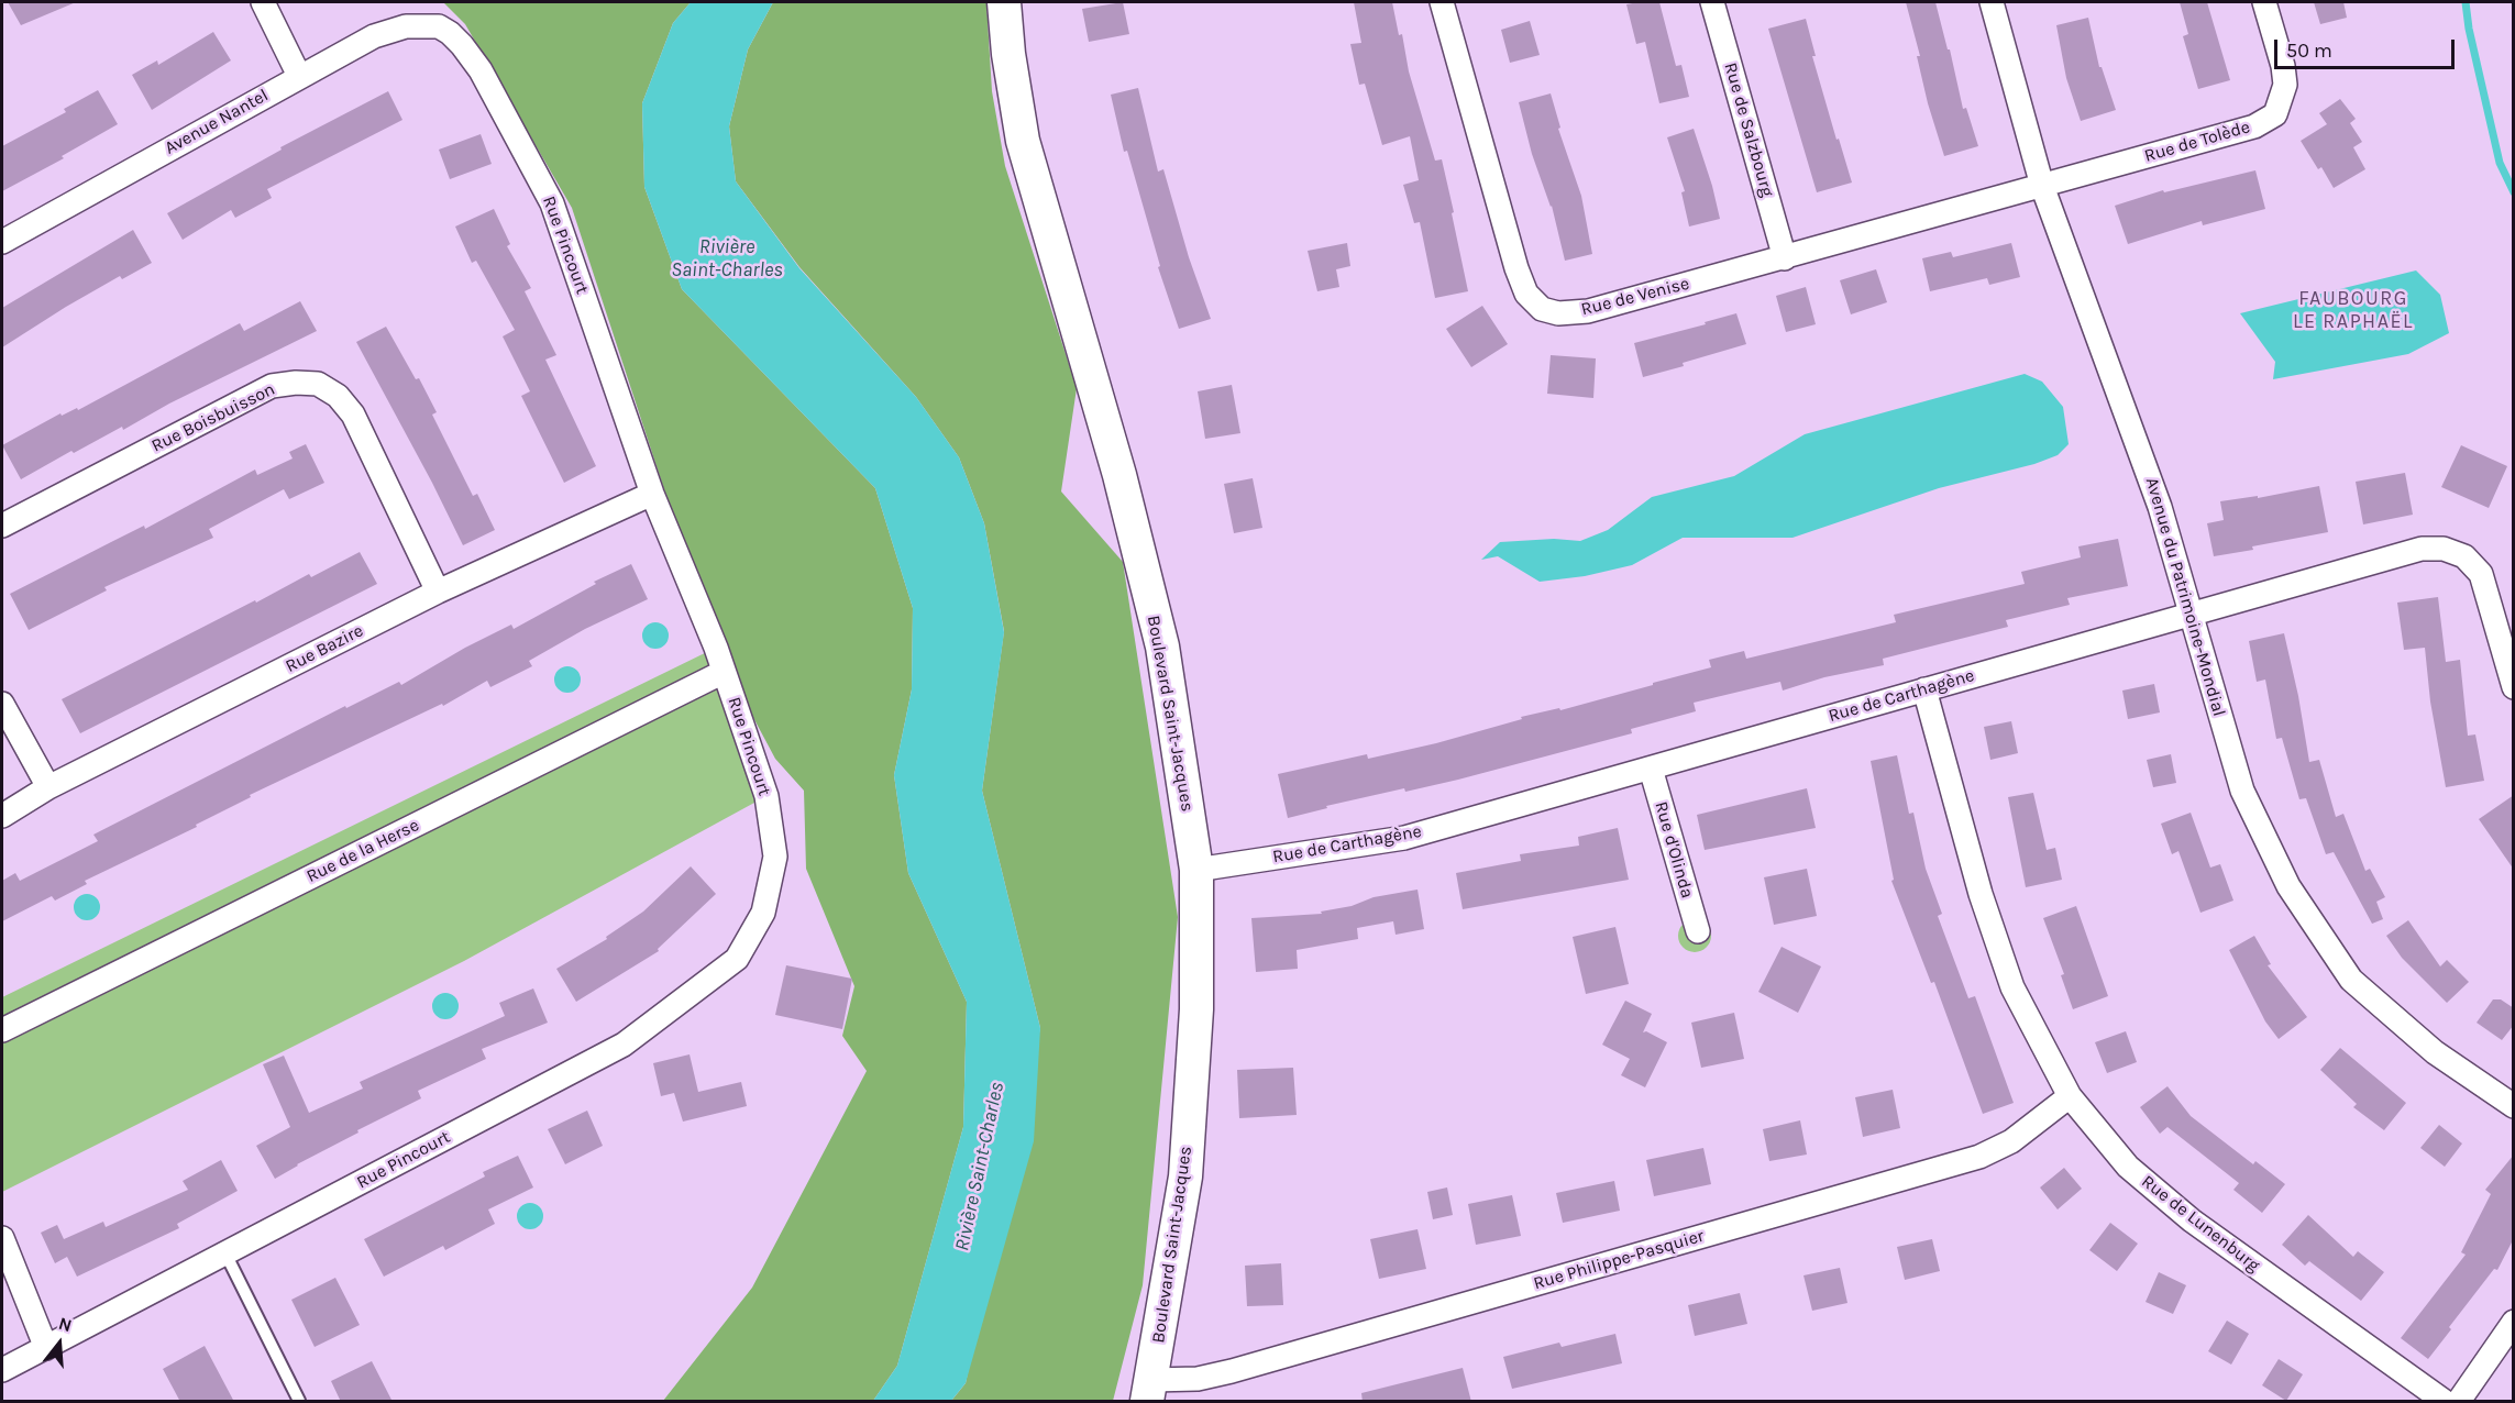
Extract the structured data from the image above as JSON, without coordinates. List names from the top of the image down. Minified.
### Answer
{"streets":{"street":["Avenue Nantel","Rue de Salzbourg","Rue de Tolède","Rue Pincourt","Rue de Venise","Rue Boisbuisson","Avenue du Patrimoine-Mondial","Rue Bazire","Rue de Carthagène","Boulevard Saint-Jacques","Rue d'Olinda","Rue de la Herse","Rue de Lunenburg","Rue Philippe-Pasquier"]},"crossings":[["Avenue Nantel","Rue Pincourt"],["Rue de Salzbourg","Rue de Venise"],["Rue de Tolède","Rue de Venise"],["Rue de Tolède","Avenue du Patrimoine-Mondial"],["Rue Pincourt","Rue Bazire"],["Rue Pincourt","Rue de la Herse"],["Rue de Venise","Avenue du Patrimoine-Mondial"],["Rue Boisbuisson","Rue Bazire"],["Avenue du Patrimoine-Mondial","Rue de Carthagène"],["Rue de Carthagène","Boulevard Saint-Jacques"],["Rue de Carthagène","Rue d'Olinda"],["Rue de Carthagène","Rue de Lunenburg"],["Boulevard Saint-Jacques","Rue Philippe-Pasquier"],["Rue de Lunenburg","Rue Philippe-Pasquier"]],"districts":["FAUBOURG LE RAPHAËL"],"water":["Rivière Saint-Charles"],"scale_bar":"50 m","north":"top"}
